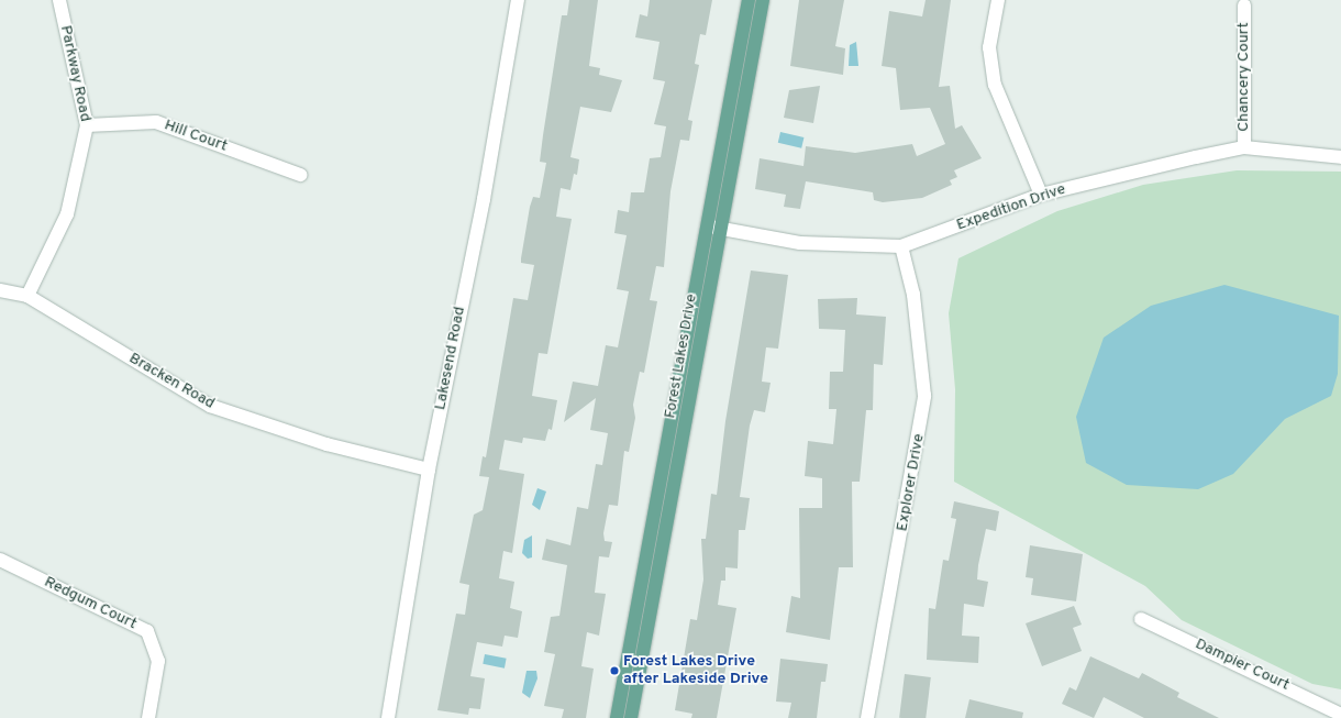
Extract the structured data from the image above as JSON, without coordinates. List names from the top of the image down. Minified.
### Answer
{"streets":{"main road":["Forest Lakes Drive"],"street":["Parkway Road","Chancery Court","Hill Court","Expedition Drive","Lakesend Road","Bracken Road","Explorer Drive","Redgum Court","Dampier Court"]},"crossings":[["Parkway Road","Hill Court"],["Parkway Road","Bracken Road"],["Chancery Court","Expedition Drive"],["Expedition Drive","Forest Lakes Drive"],["Expedition Drive","Explorer Drive"],["Lakesend Road","Bracken Road"]],"places":["Forest Lakes Drive after Lakeside Drive"]}
